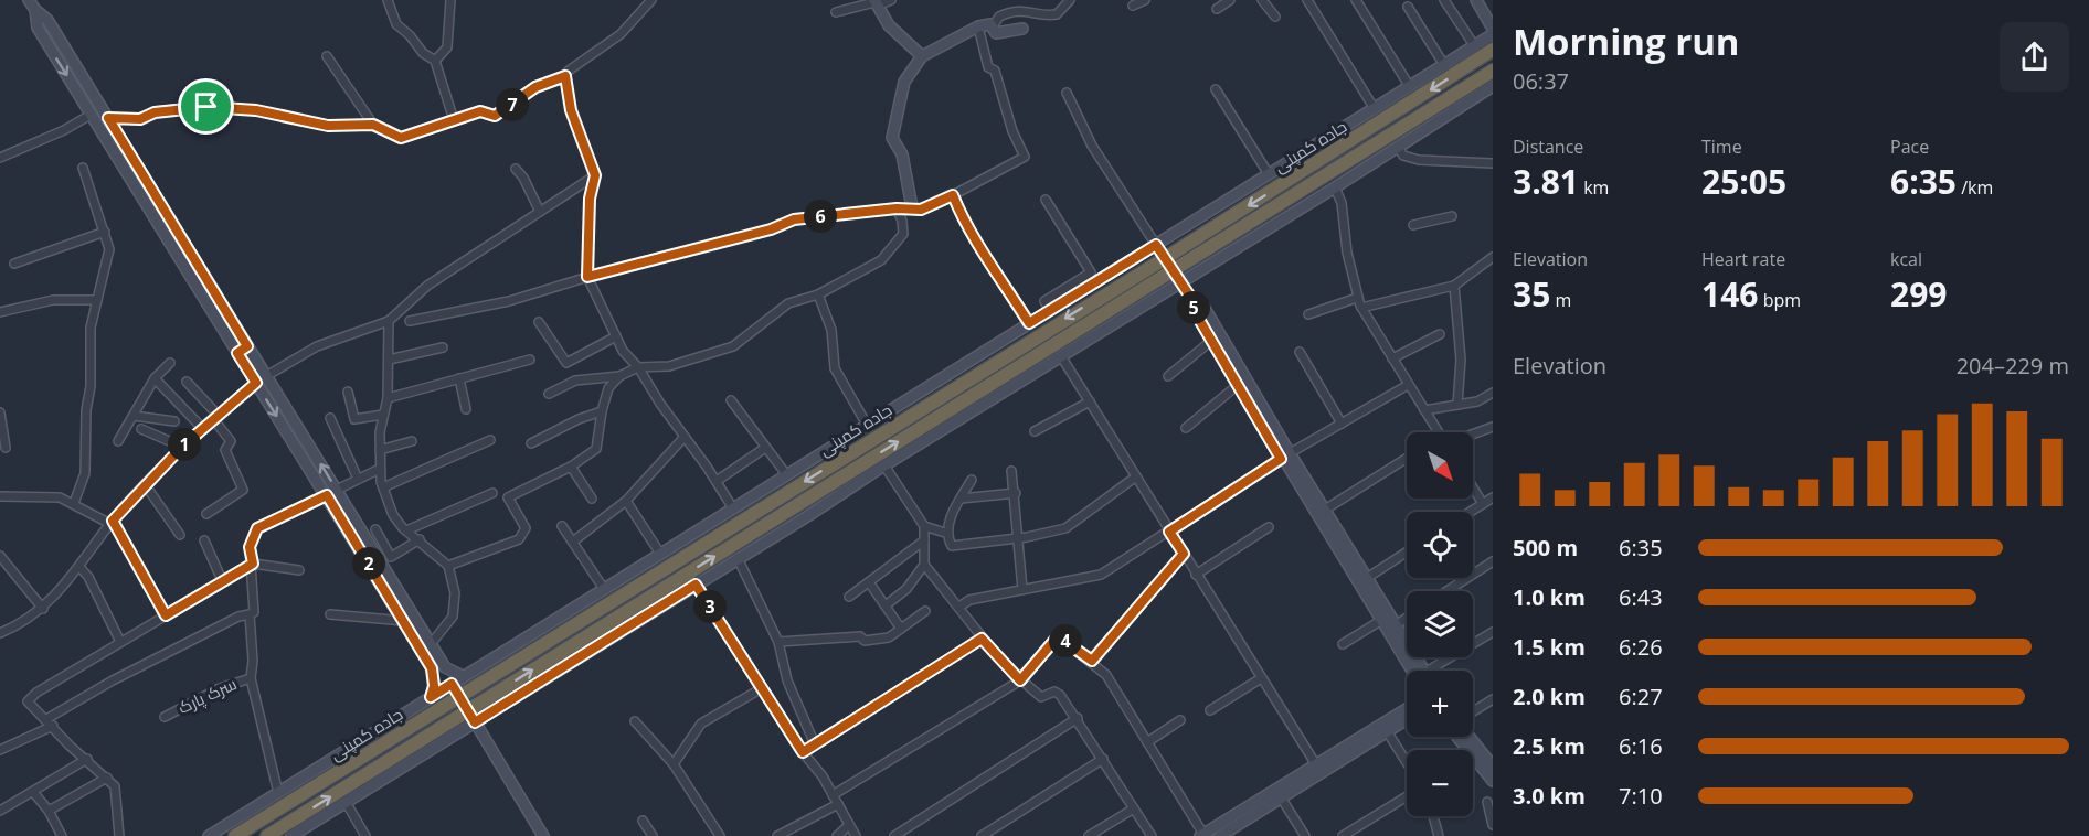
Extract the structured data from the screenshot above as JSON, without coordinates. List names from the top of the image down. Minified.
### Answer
{"streets":{"highway":["جاده کمپنی"],"street":["سرک پارک"]},"north":"bottom right","page":{"heading":["Morning run","06:37"],"pins":["7","6","5","1","2","3","4"],"stats":[["Distance","3.81 km"],["Time","25:05"],["Pace","6:35 /km"],["Elevation","35 m"],["Heart rate","146 bpm"],["kcal","299"]],"chart":["Elevation","204–229 m"],"map_buttons":["+","−"],"list":[{"name":"500 m","note":"6:35"},{"name":"1.0 km","note":"6:43"},{"name":"1.5 km","note":"6:26"},{"name":"2.0 km","note":"6:27"},{"name":"2.5 km","note":"6:16"},{"name":"3.0 km","note":"7:10"}]}}
